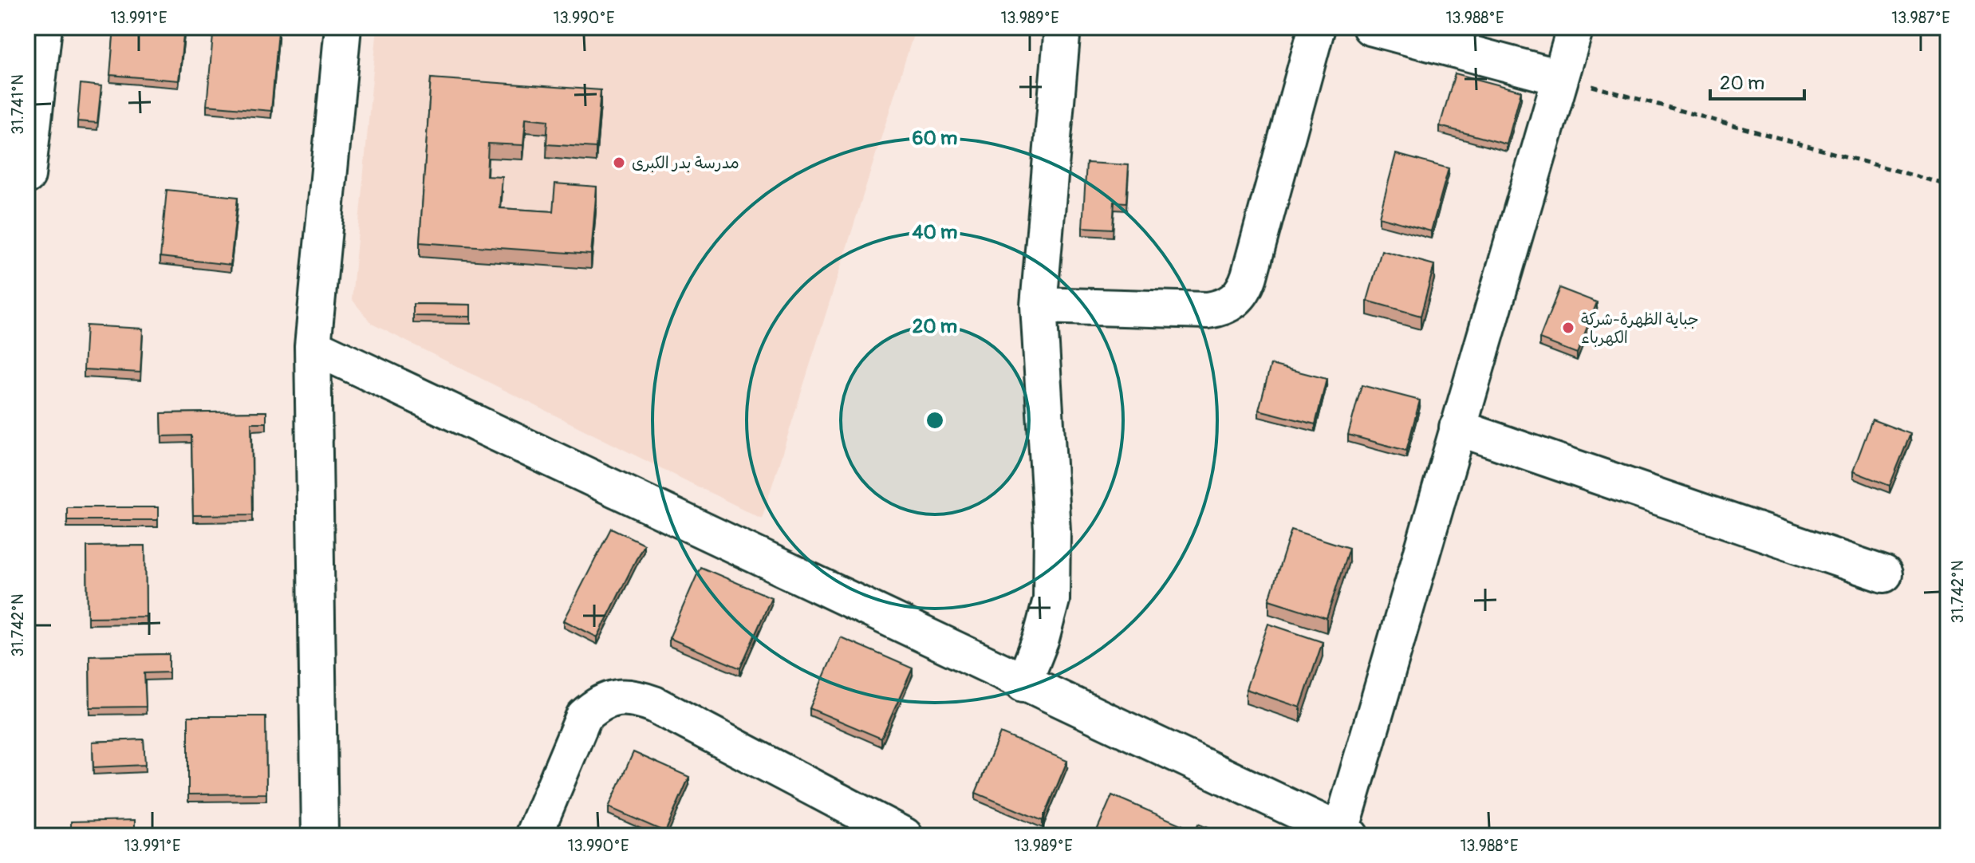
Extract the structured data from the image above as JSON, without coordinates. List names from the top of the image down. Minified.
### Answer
{"places":["مدرسة بدر الكبرى","جباية الظهرة-شركة الكهرباء"],"scale_bar":"20 m","coordinates":["13.991°E","13.990°E","13.989°E","13.988°E","13.987°E","31.741°N","31.742°N"],"rings":["60 m","40 m","20 m"]}
